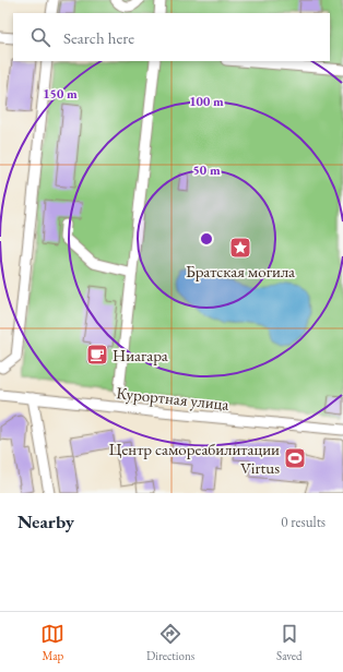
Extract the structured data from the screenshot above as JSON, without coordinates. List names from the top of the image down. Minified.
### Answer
{"streets":{"street":["Курортная улица"]},"places":{"place":["Братская могила"],"cafe":["Ниагара"],"sports":["Центр самореабилитации Virtus"]},"page":{"search":"Search here","heading":["Nearby","0 results"],"nav":["Map","Directions","Saved"]},"rings":["150 m","100 m","50 m"]}
